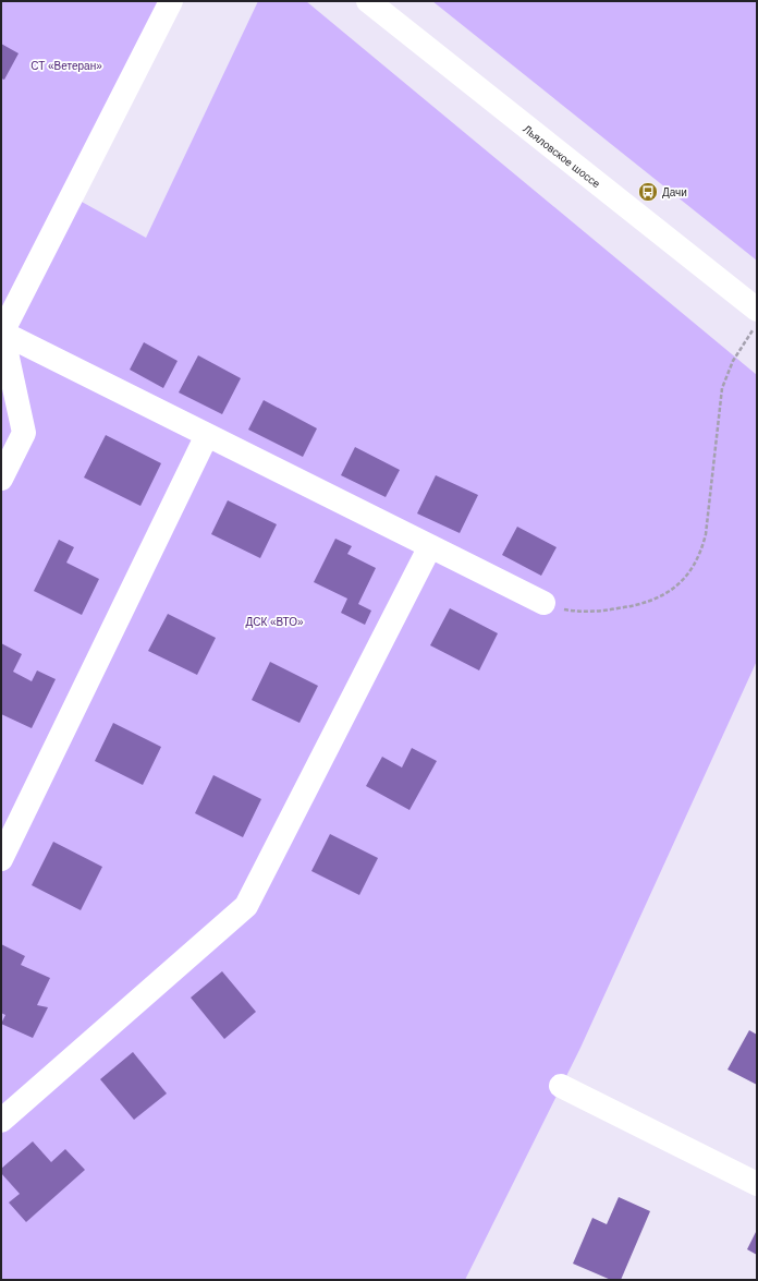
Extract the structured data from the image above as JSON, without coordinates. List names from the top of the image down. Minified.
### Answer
{"streets":{"street":["Льяловское шоссе"]},"parks":["СТ «Ветеран»","ДСК «ВТО»"],"places":{"bus stop":["Дачи"]}}
